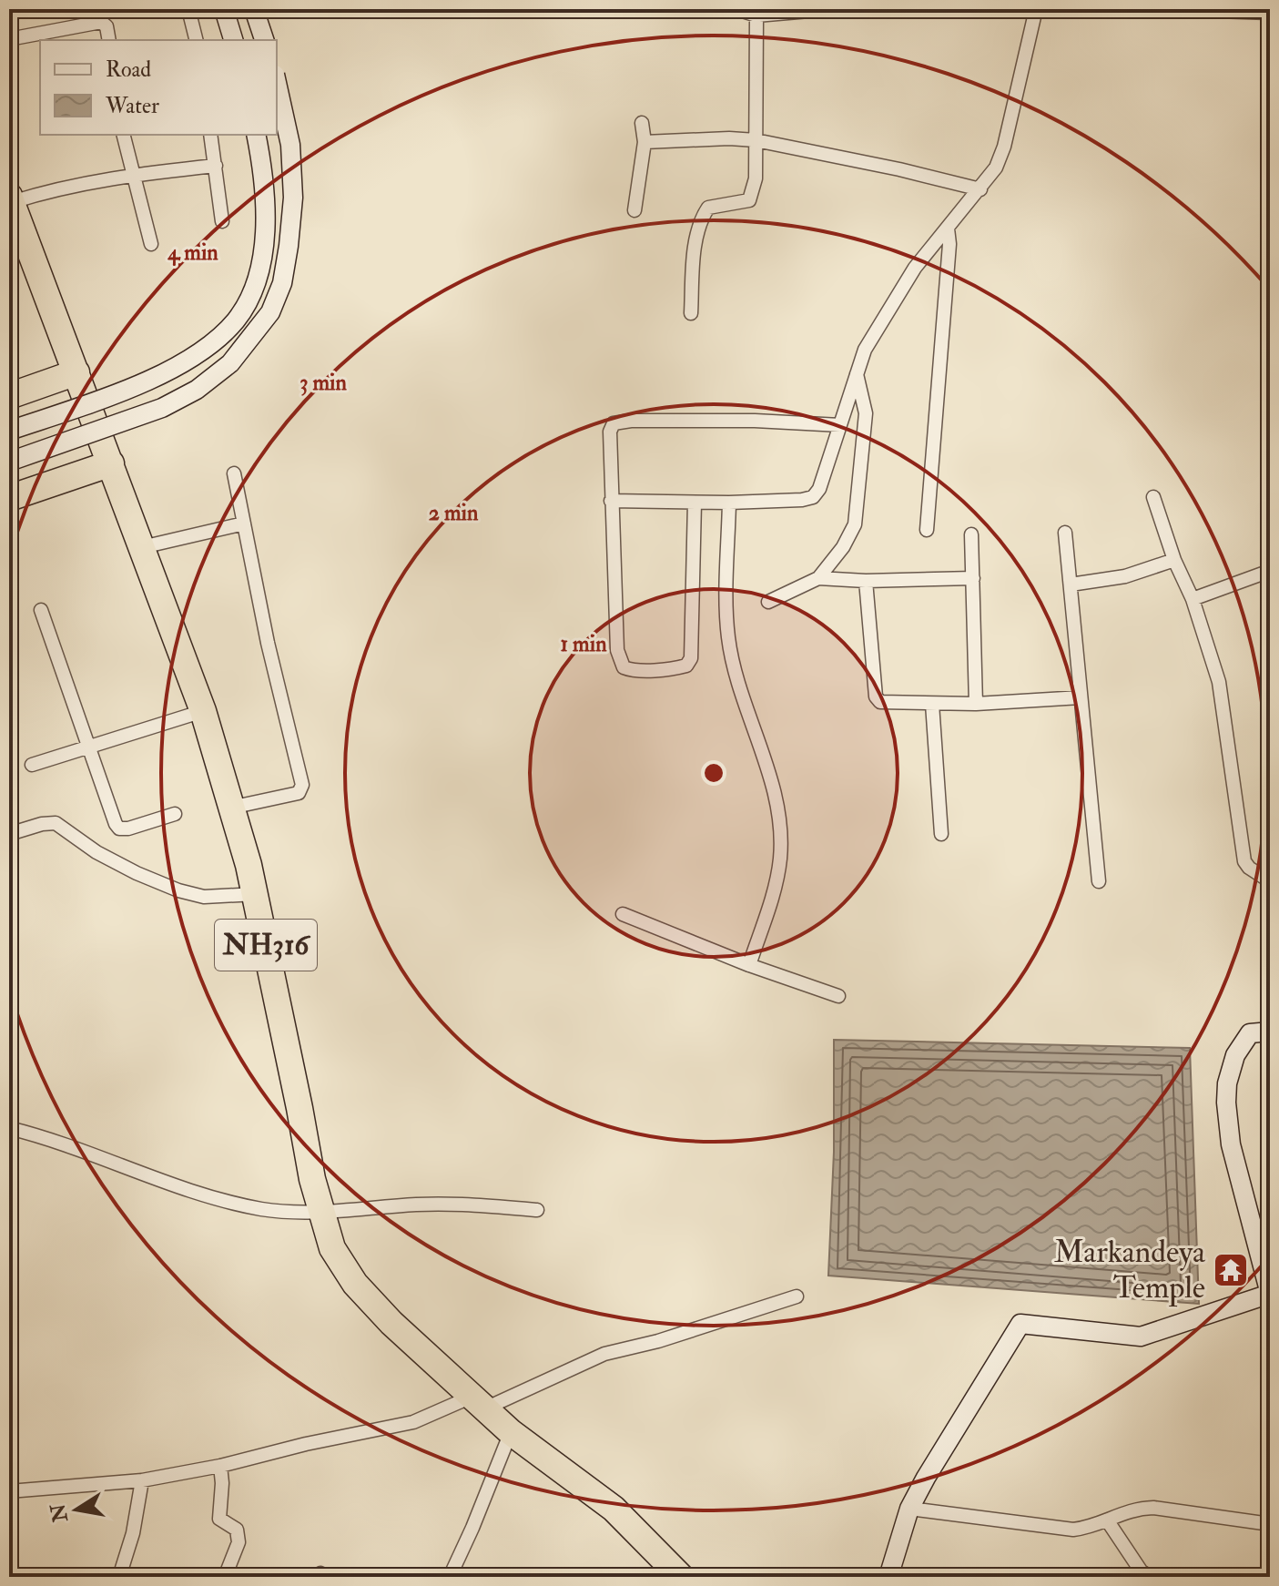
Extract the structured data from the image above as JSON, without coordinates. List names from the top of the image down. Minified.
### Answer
{"streets":{"highway":["NH316"]},"places":{"temple":["Markandeya Temple"]},"legend":["Road","Water"],"north":"left","rings":["4 min","3 min","2 min","1 min"]}
